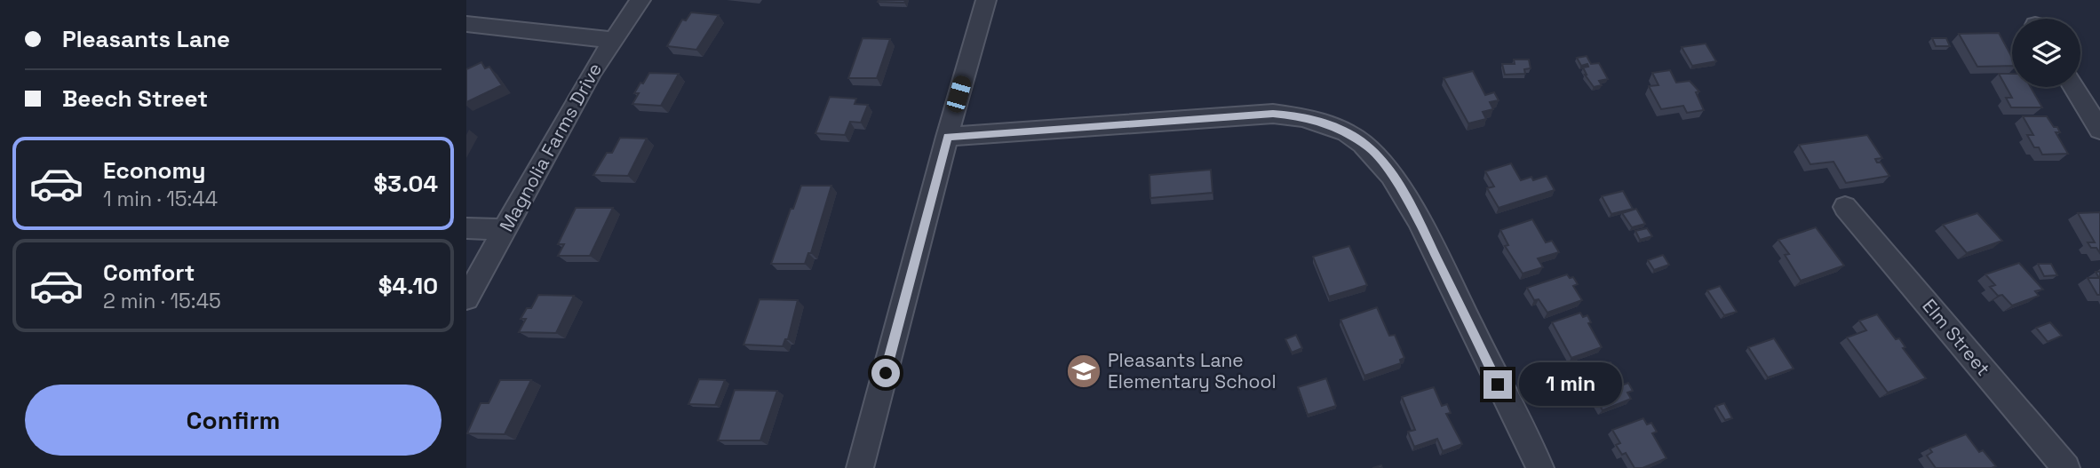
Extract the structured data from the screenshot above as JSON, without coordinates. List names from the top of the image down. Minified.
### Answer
{"streets":{"street":["Magnolia Farms Drive","Elm Street"]},"places":{"school or university":["Pleasants Lane Elementary School"]},"page":{"banner":["Pleasants Lane","Beech Street"],"list":[{"name":"Economy","note":"1 min · 15:44","value":"$3.04"},{"name":"Comfort","note":"2 min · 15:45","value":"$4.10"}],"bubble":"1 min","buttons":"Confirm"}}
